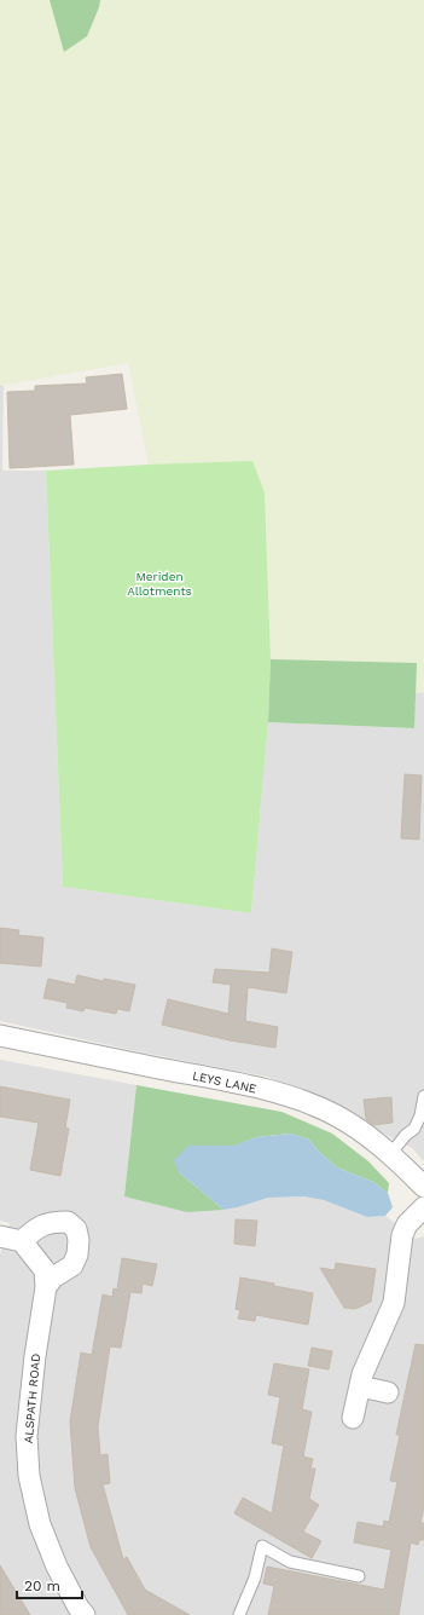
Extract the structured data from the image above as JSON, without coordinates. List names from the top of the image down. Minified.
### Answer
{"streets":{"street":["LEYS LANE","ALSPATH ROAD"]},"parks":["Meriden Allotments"],"scale_bar":"20 m"}
